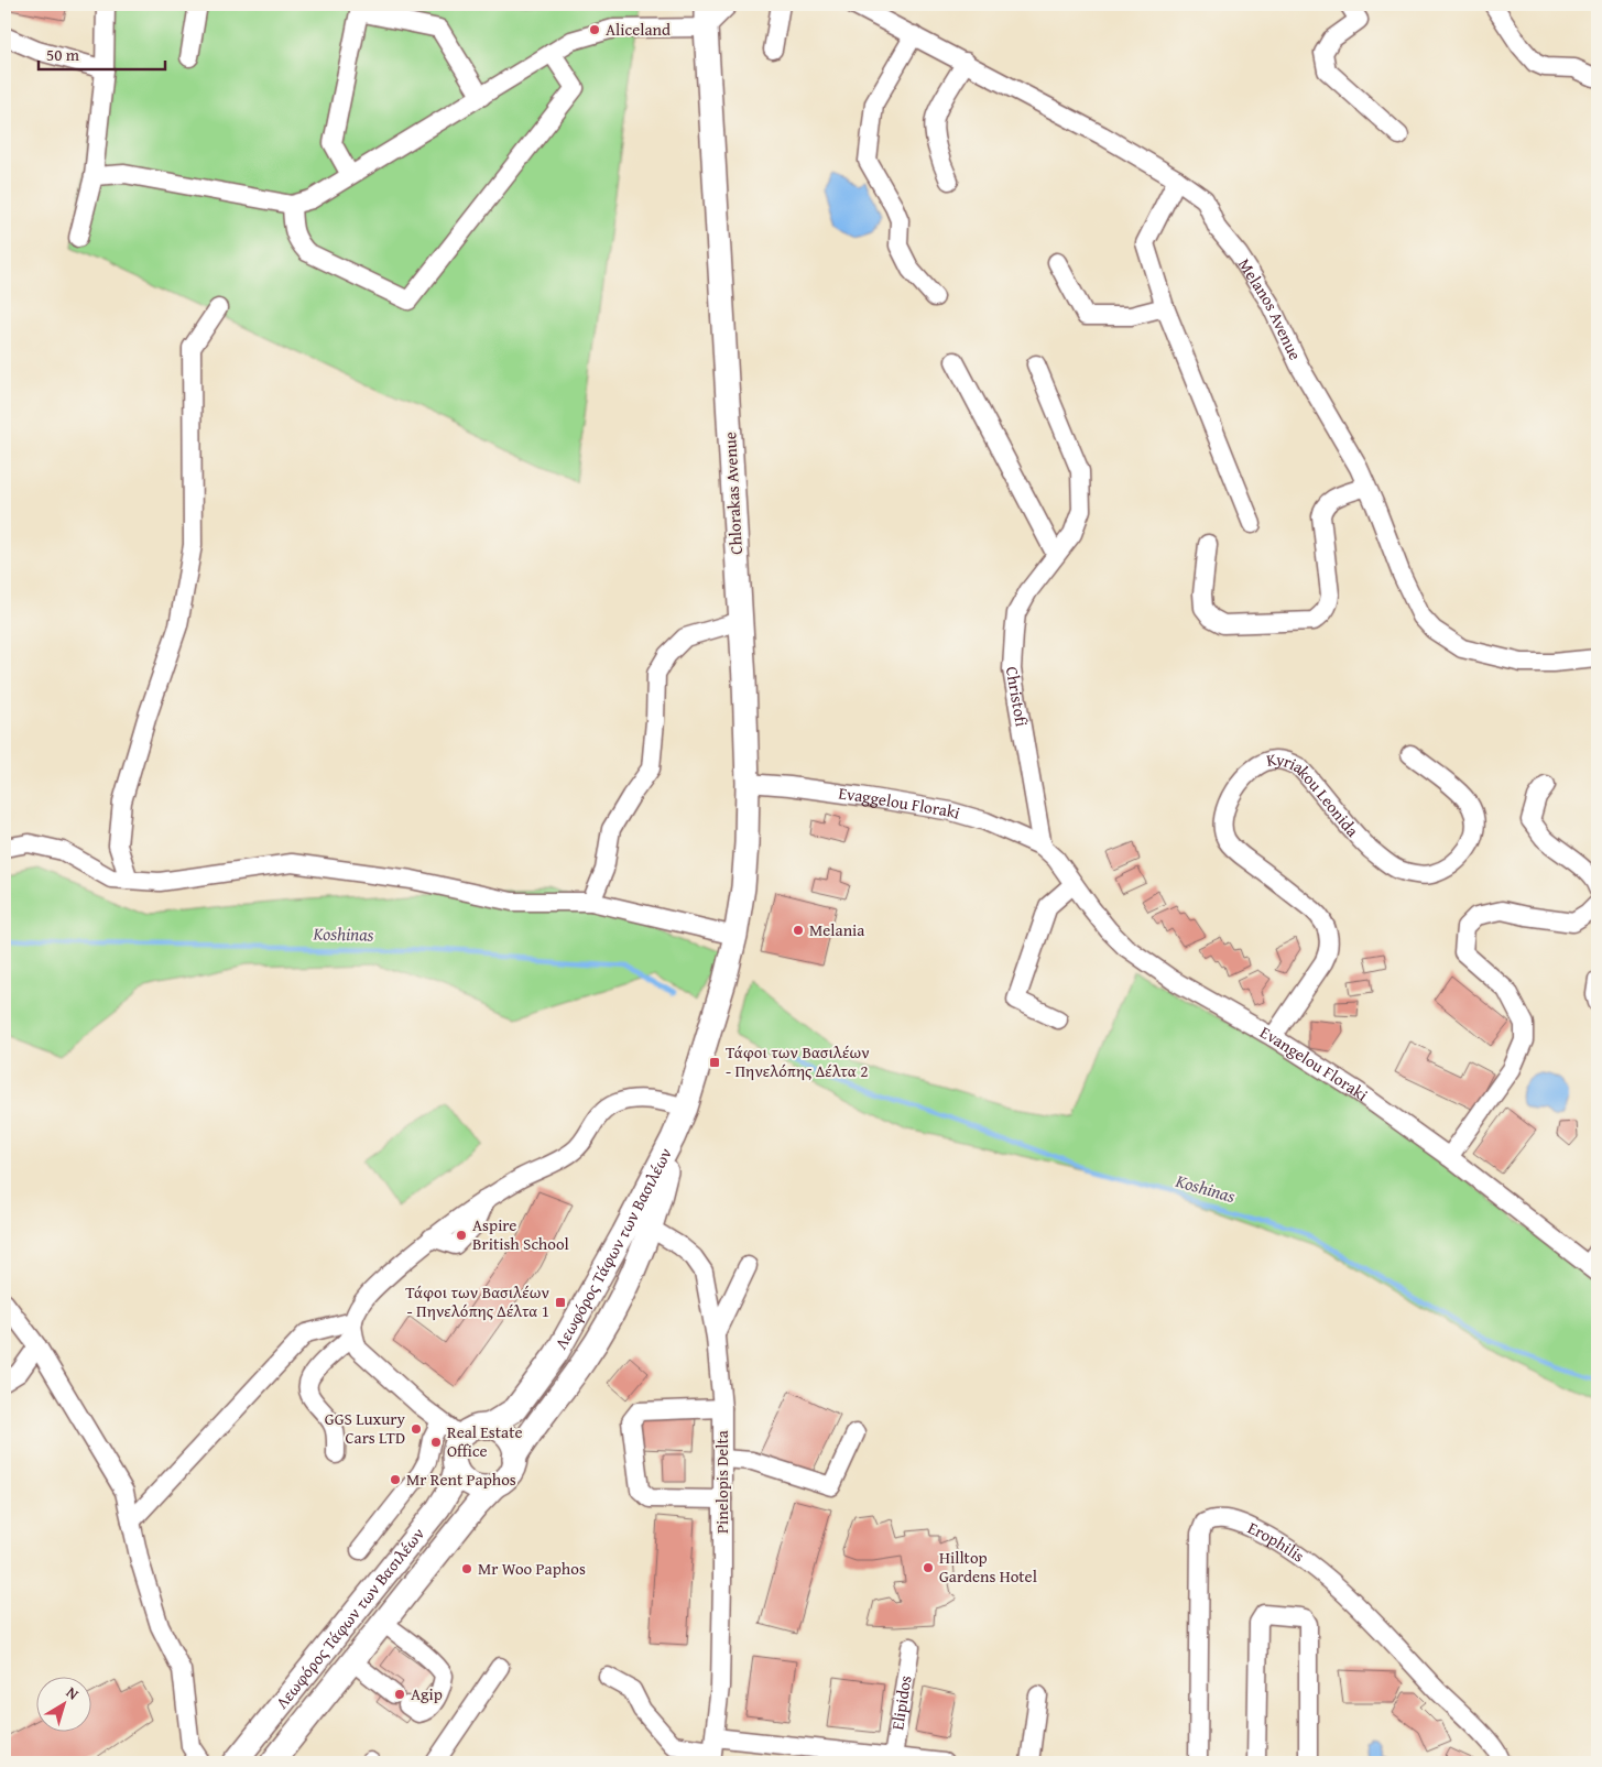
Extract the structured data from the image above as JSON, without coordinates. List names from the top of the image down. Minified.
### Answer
{"streets":{"main road":["Chlorakas Avenue","Λεωφόρος Τάφων των Βασιλέων"],"street":["Melanos Avenue","Christofi","Kyriakou Leonida","Evaggelou Floraki","Evangelou Floraki","Pinelopis Delta","Erophilis","Elipidos"]},"crossings":[["Chlorakas Avenue","Evaggelou Floraki"],["Chlorakas Avenue","Λεωφόρος Τάφων των Βασιλέων"],["Christofi","Evaggelou Floraki"],["Christofi","Evangelou Floraki"],["Kyriakou Leonida","Evangelou Floraki"],["Evaggelou Floraki","Evangelou Floraki"],["Λεωφόρος Τάφων των Βασιλέων","Pinelopis Delta"]],"water":["Koshinas"],"places":{"other":["Aliceland","Melania","Aspire British School","GGS Luxury Cars LTD","Real Estate Office","Mr Rent Paphos","Hilltop Gardens Hotel","Mr Woo Paphos","Agip"],"transit":["Τάφοι των Βασιλέων - Πηνελόπης Δέλτα 2","Τάφοι των Βασιλέων - Πηνελόπης Δέλτα 1"]},"scale_bar":"50 m","north":"top right"}
